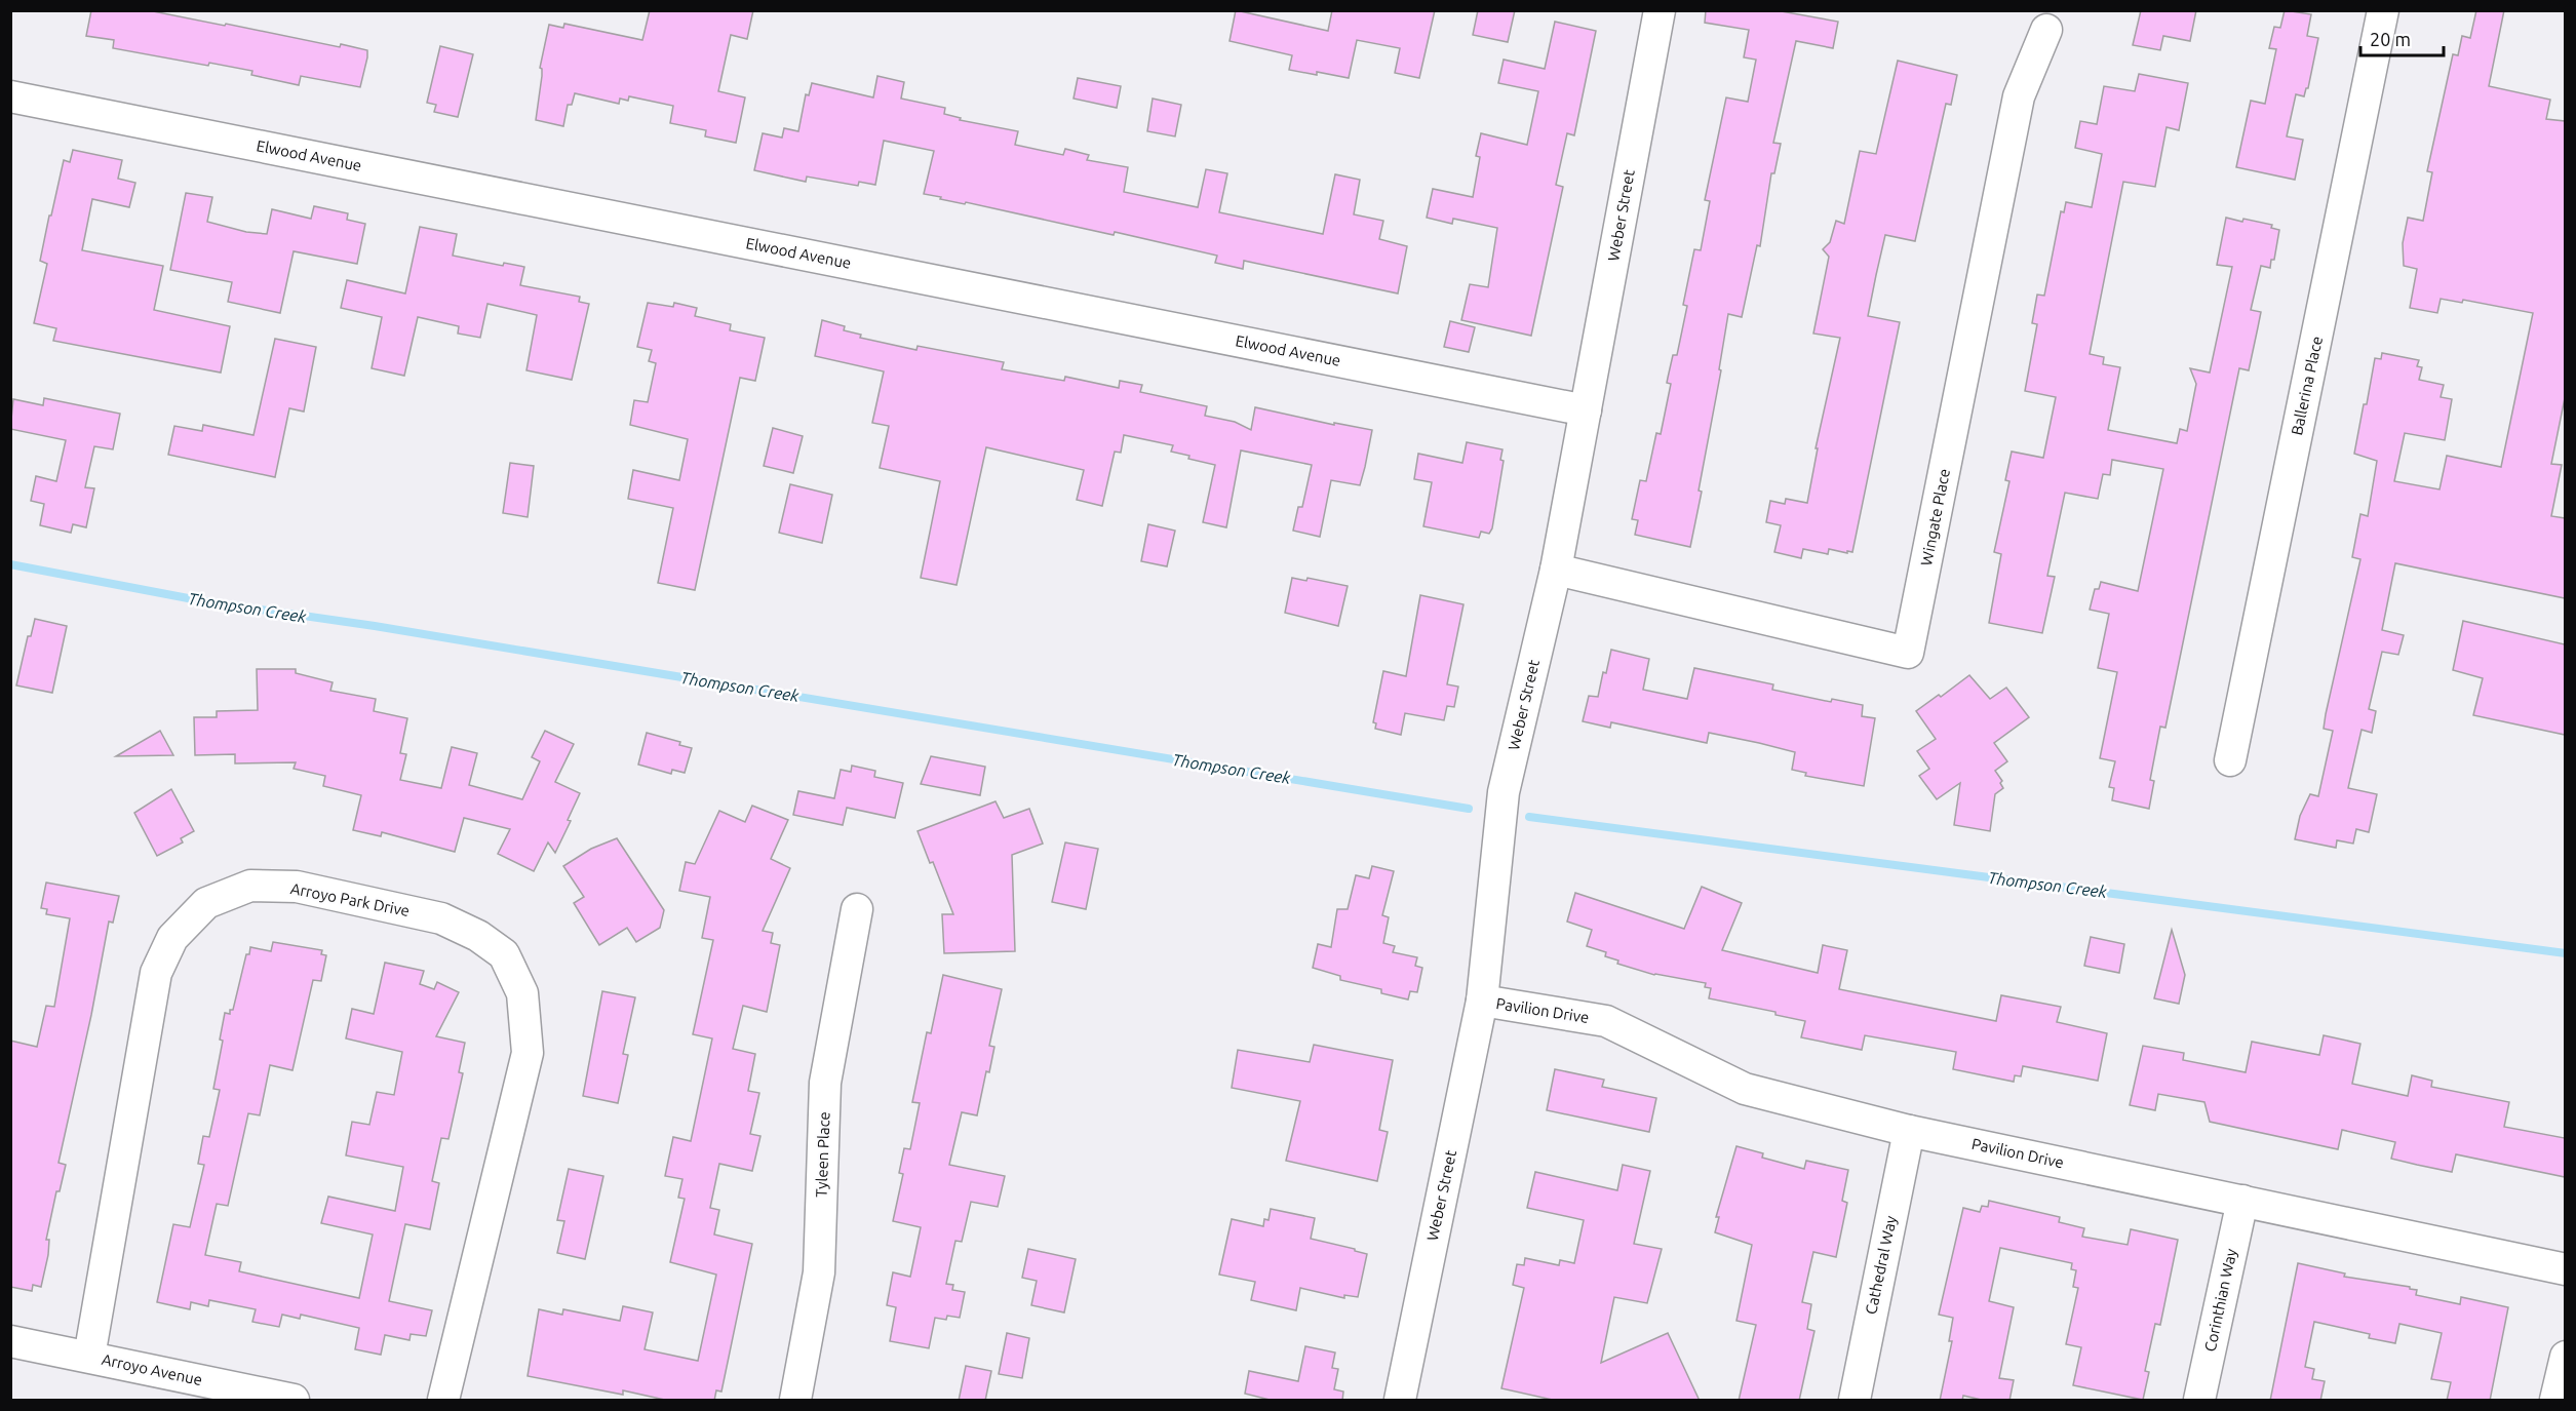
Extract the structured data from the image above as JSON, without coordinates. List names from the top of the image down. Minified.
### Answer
{"streets":{"street":["Elwood Avenue","Weber Street","Ballerina Place","Wingate Place","Arroyo Park Drive","Pavilion Drive","Tyleen Place","Cathedral Way","Corinthian Way","Arroyo Avenue"]},"crossings":[["Elwood Avenue","Weber Street"],["Weber Street","Wingate Place"],["Weber Street","Pavilion Drive"],["Arroyo Park Drive","Arroyo Avenue"],["Pavilion Drive","Cathedral Way"],["Pavilion Drive","Corinthian Way"]],"water":["Thompson Creek"],"scale_bar":"20 m"}
